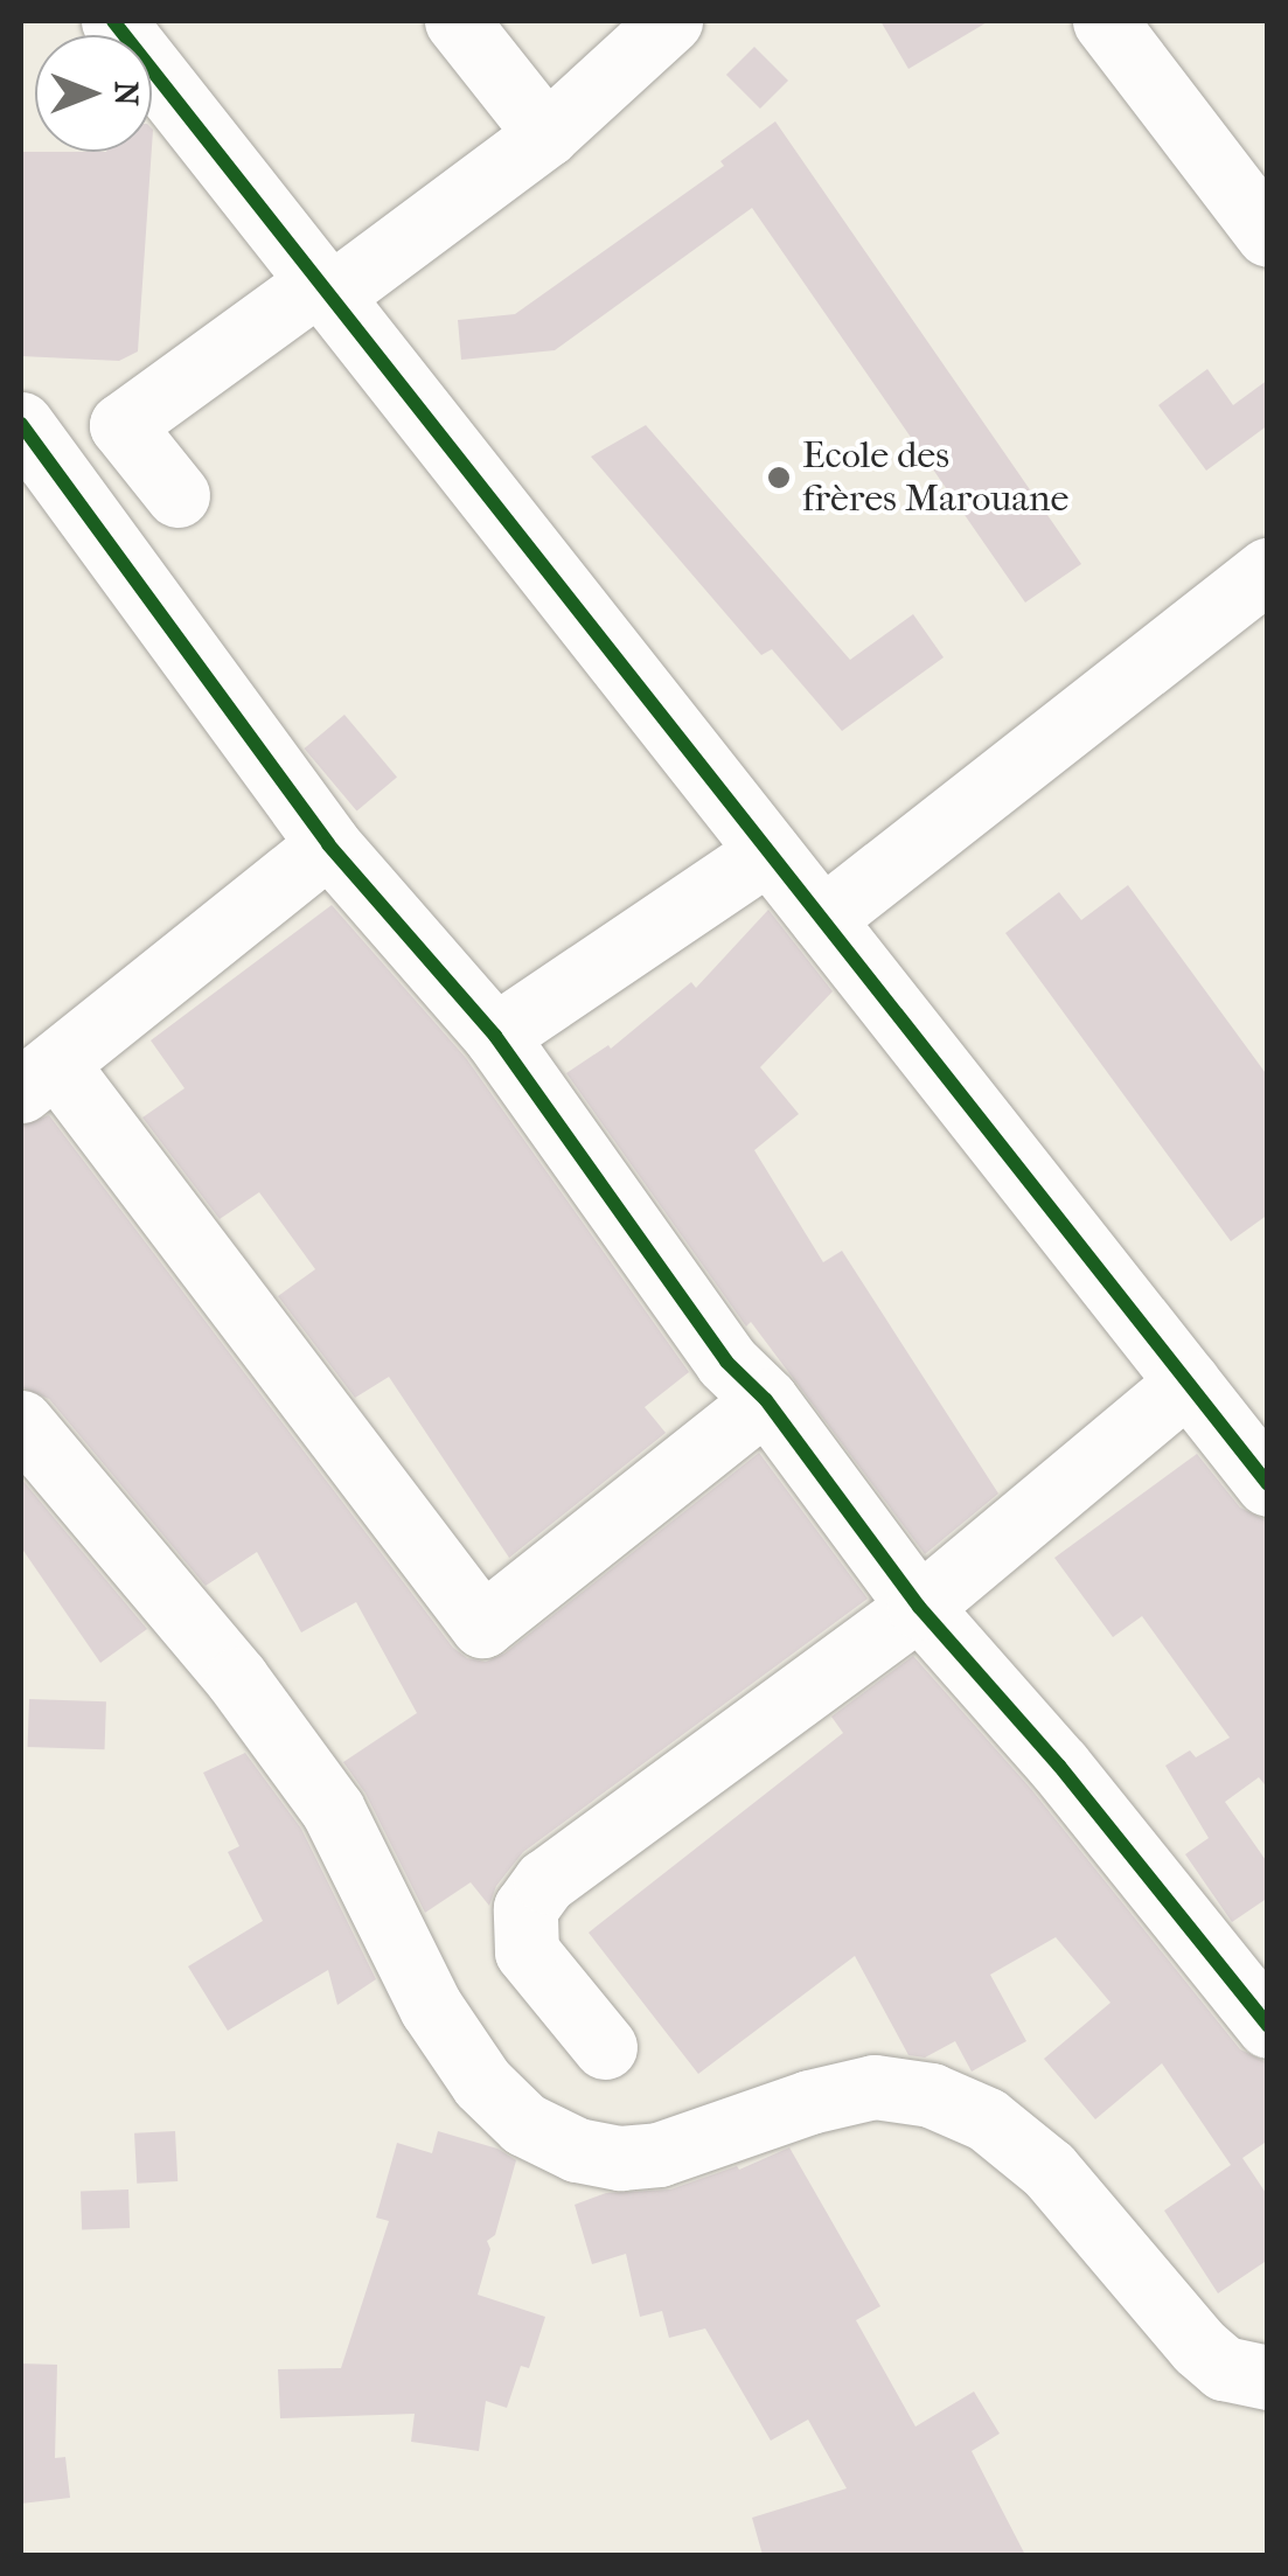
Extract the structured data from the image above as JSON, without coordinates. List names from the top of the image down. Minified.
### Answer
{"places":["Ecole des frères Marouane"],"north":"right"}
